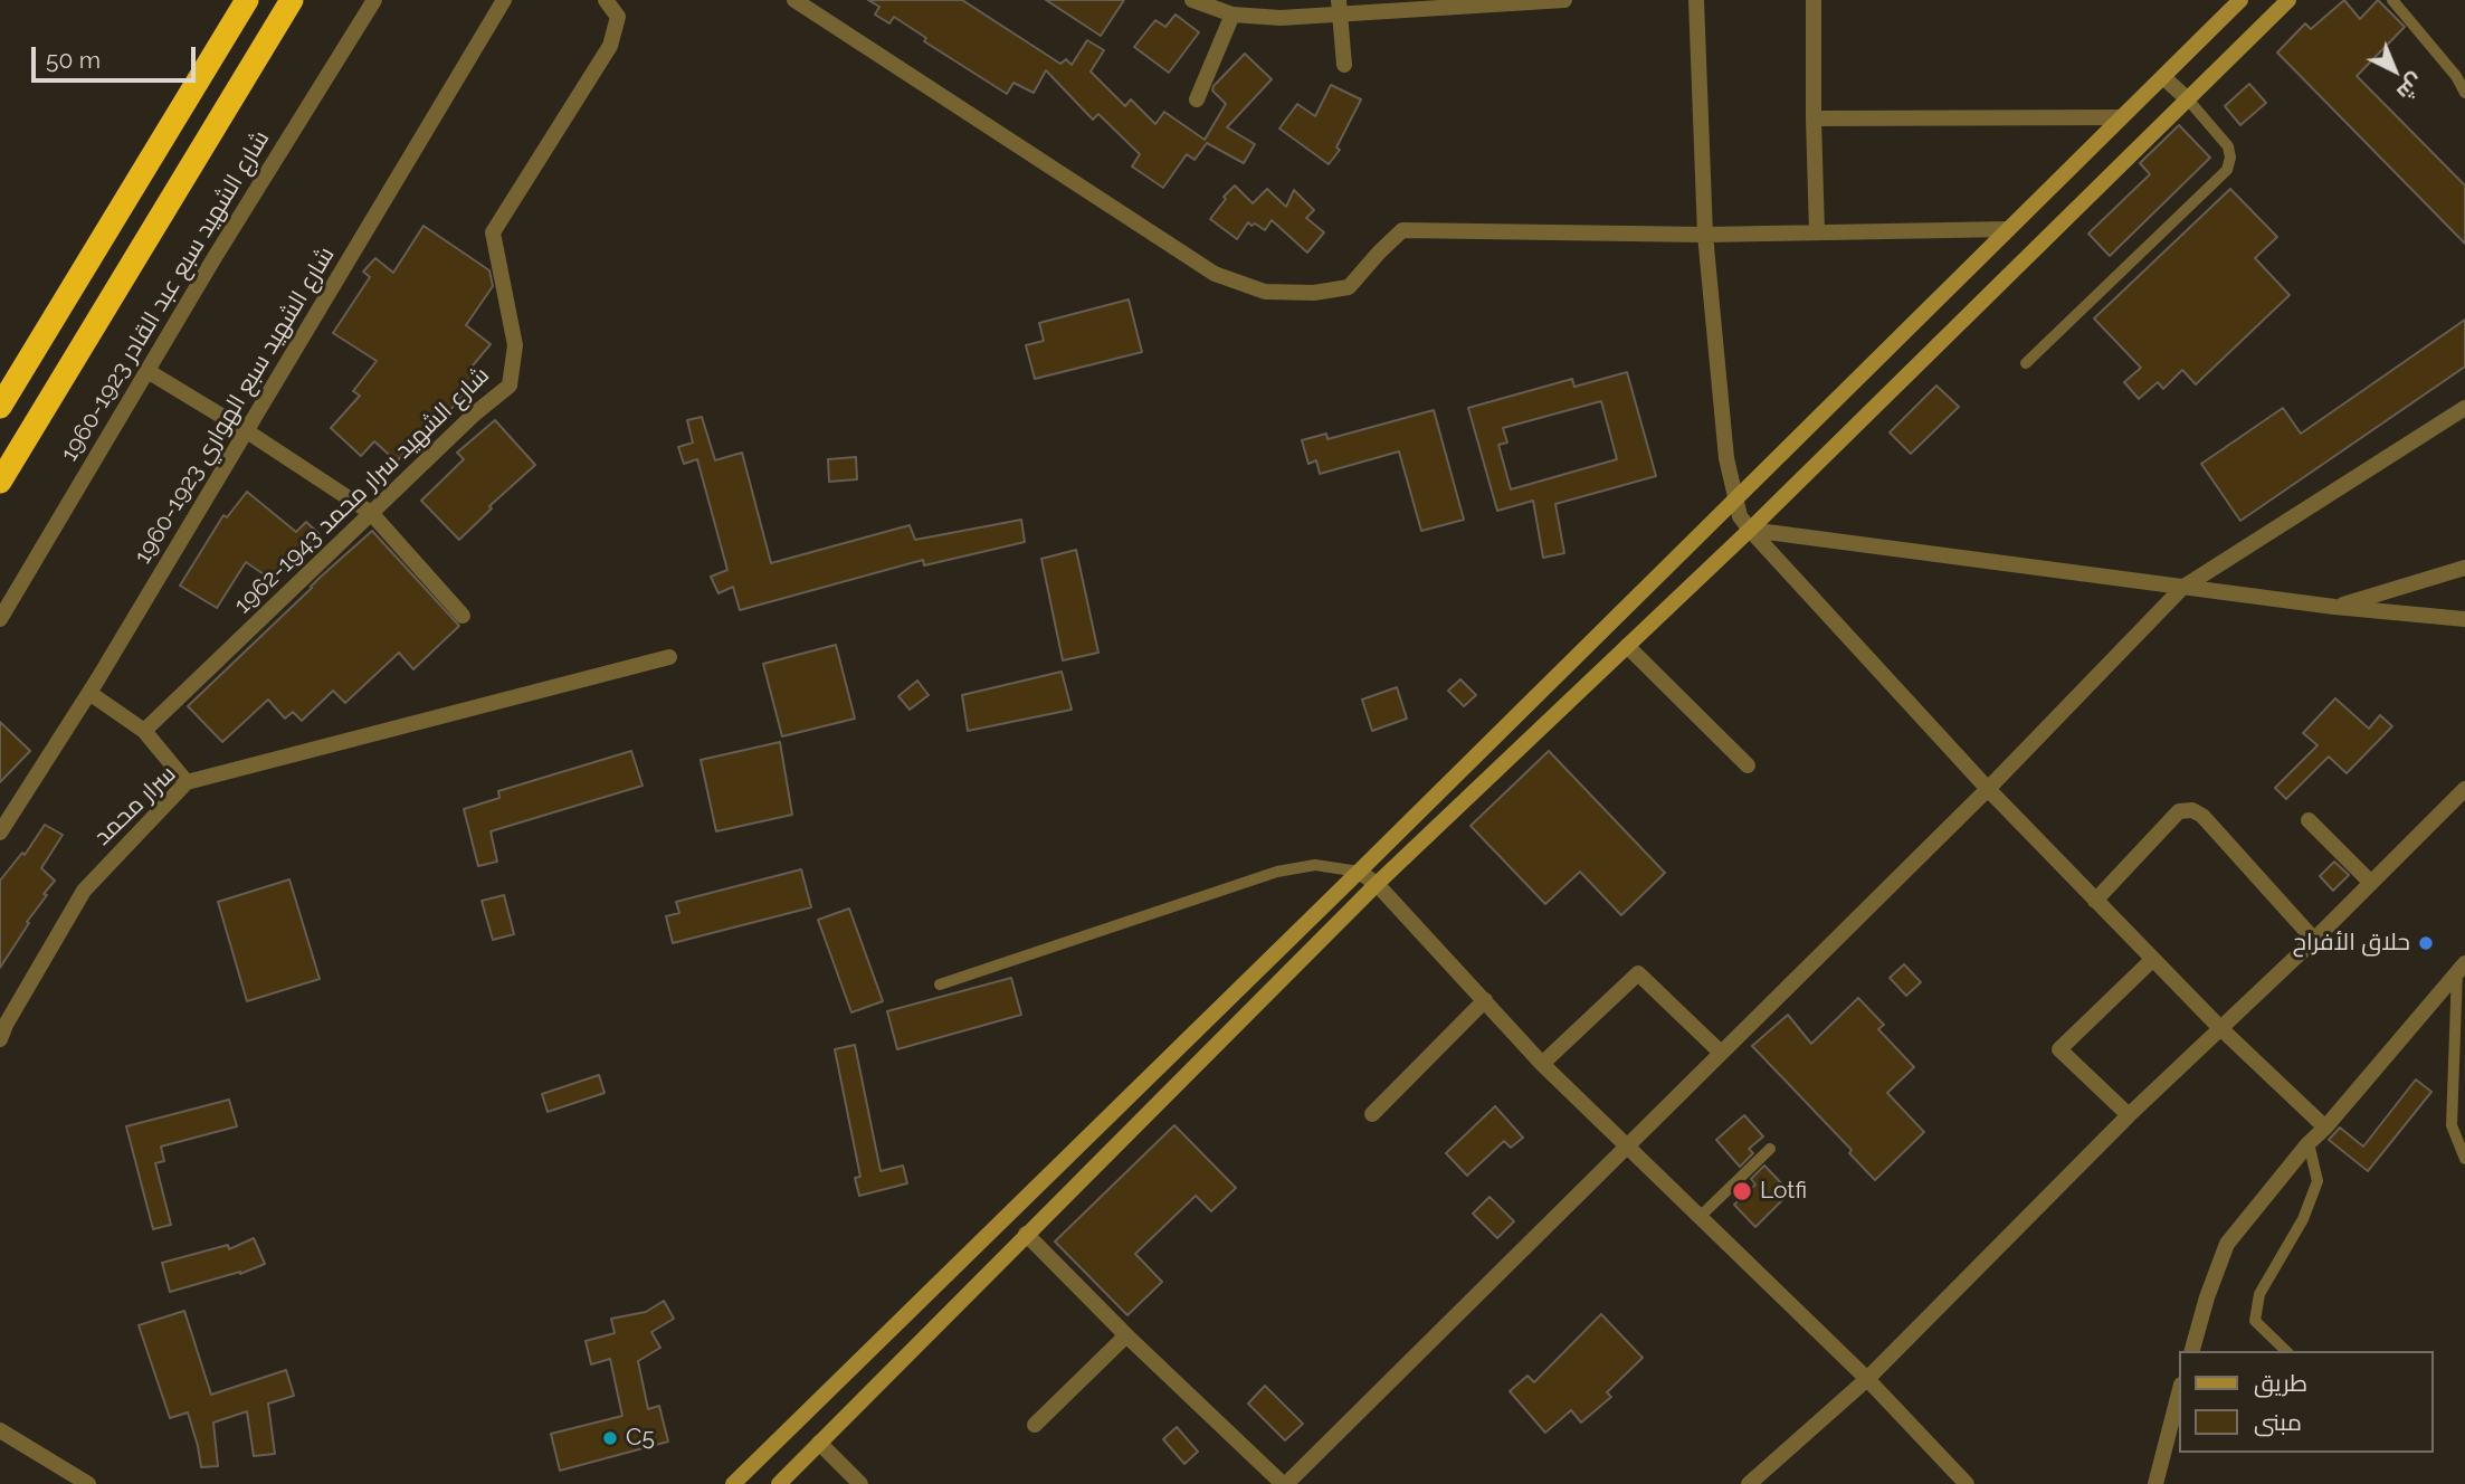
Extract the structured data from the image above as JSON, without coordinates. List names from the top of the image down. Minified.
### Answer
{"streets":{"street":["شارع الشهيد سبع عبد القادر 1923-1960","شارع الشهيد سبع الهواري 1923-1960","شارع الشهيد سرار محمد 1943-1962","سرار محمد"]},"places":["حلاق الأفراح","Lotfi","C5"],"legend":["طريق","مبنى"],"scale_bar":"50 m","north":"bottom right"}
